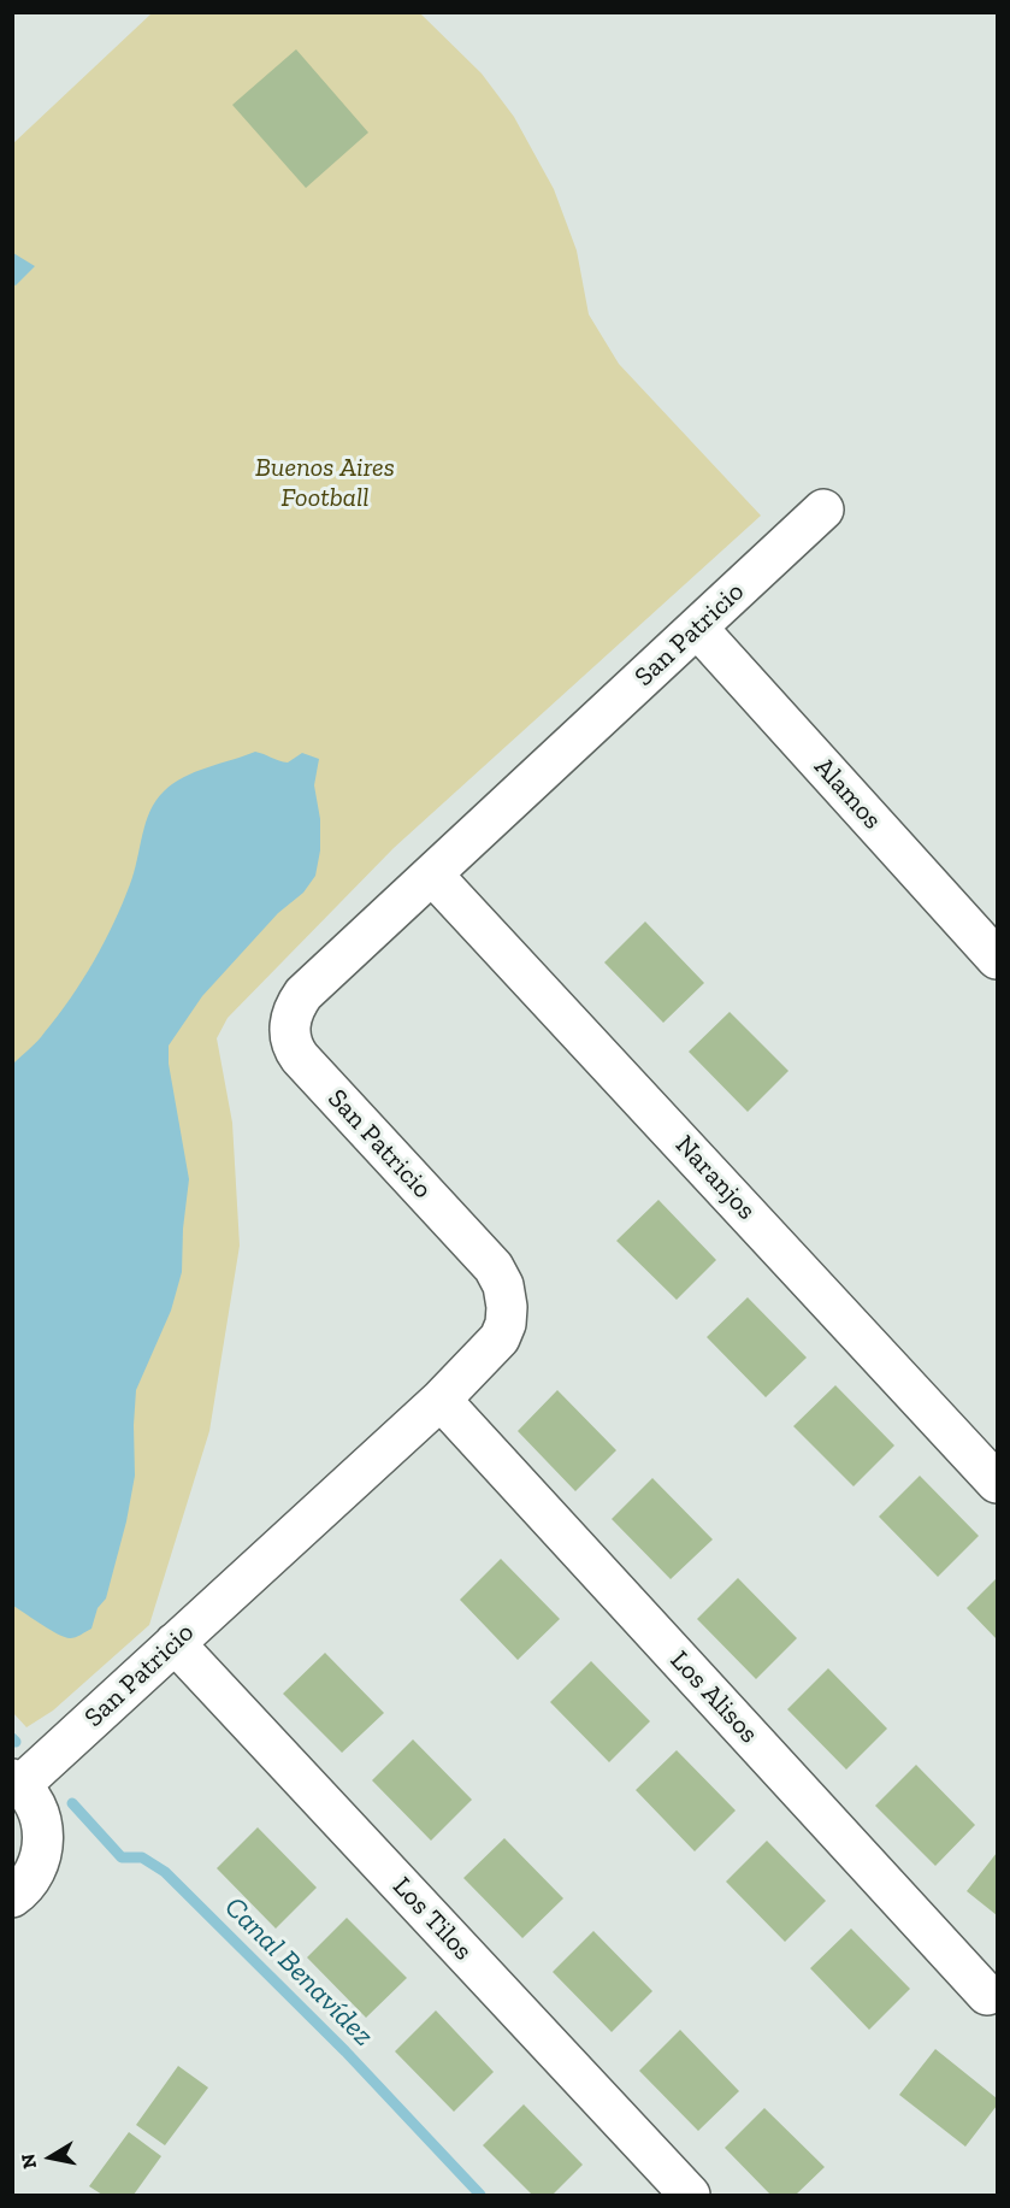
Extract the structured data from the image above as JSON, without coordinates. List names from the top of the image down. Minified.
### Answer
{"streets":{"street":["San Patricio","Alamos","Naranjos","Los Alisos","Los Tilos"]},"crossings":[["San Patricio","Alamos"],["San Patricio","Naranjos"],["San Patricio","Los Alisos"],["San Patricio","Los Tilos"]],"water":["Canal Benavídez"],"parks":["Buenos Aires Football"],"north":"left"}
